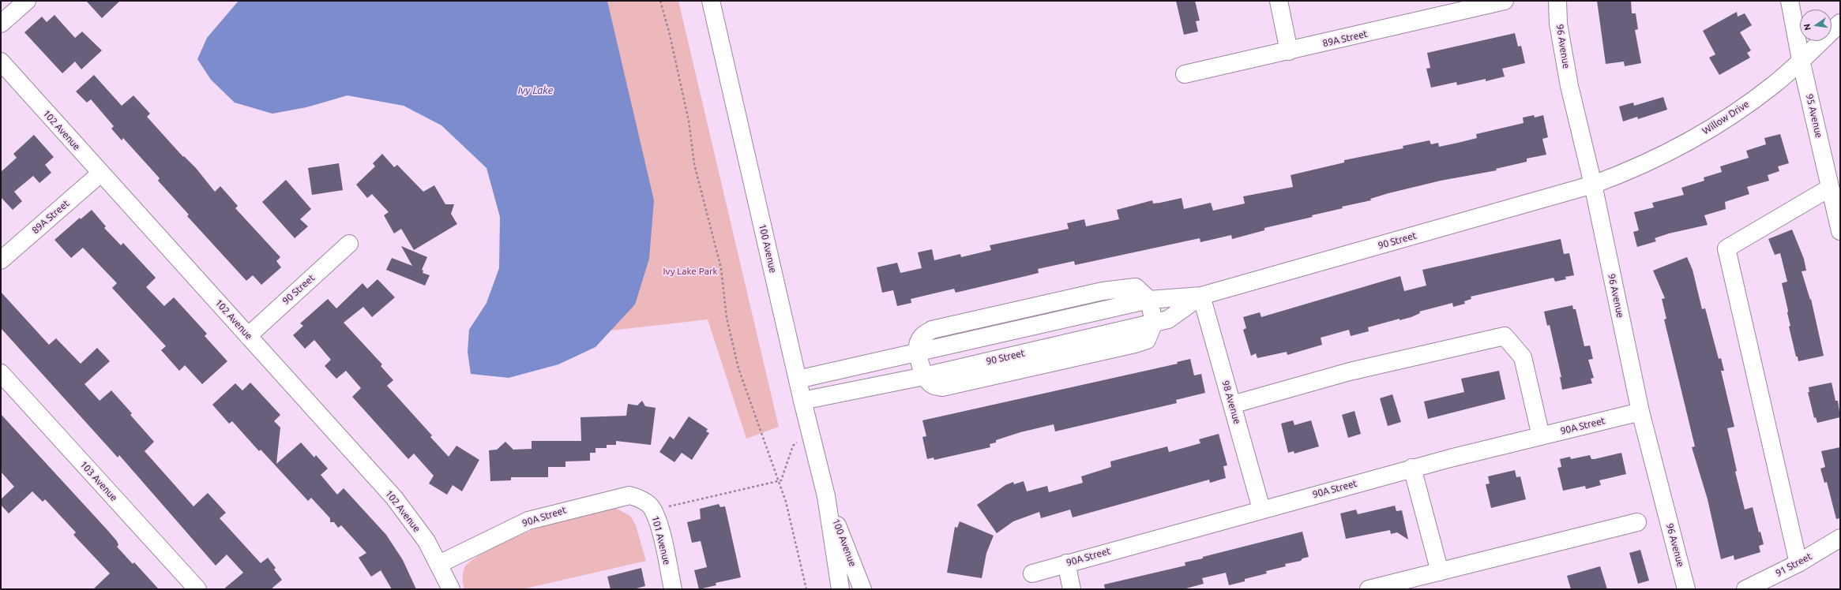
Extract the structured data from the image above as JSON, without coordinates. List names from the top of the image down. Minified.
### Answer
{"streets":{"street":["89A Street","96 Avenue","95 Avenue","Willow Drive","102 Avenue","90 Street","100 Avenue","98 Avenue","90A Street","103 Avenue","101 Avenue","91 Street"]},"crossings":[["89A Street","102 Avenue"],["96 Avenue","Willow Drive"],["96 Avenue","90 Street"],["96 Avenue","90A Street"],["95 Avenue","Willow Drive"],["Willow Drive","90 Street"],["102 Avenue","90 Street"],["102 Avenue","90A Street"],["90 Street","98 Avenue"],["98 Avenue","90A Street"],["90A Street","101 Avenue"]],"water":["Ivy Lake"],"parks":["Ivy Lake Park"],"north":"left"}
